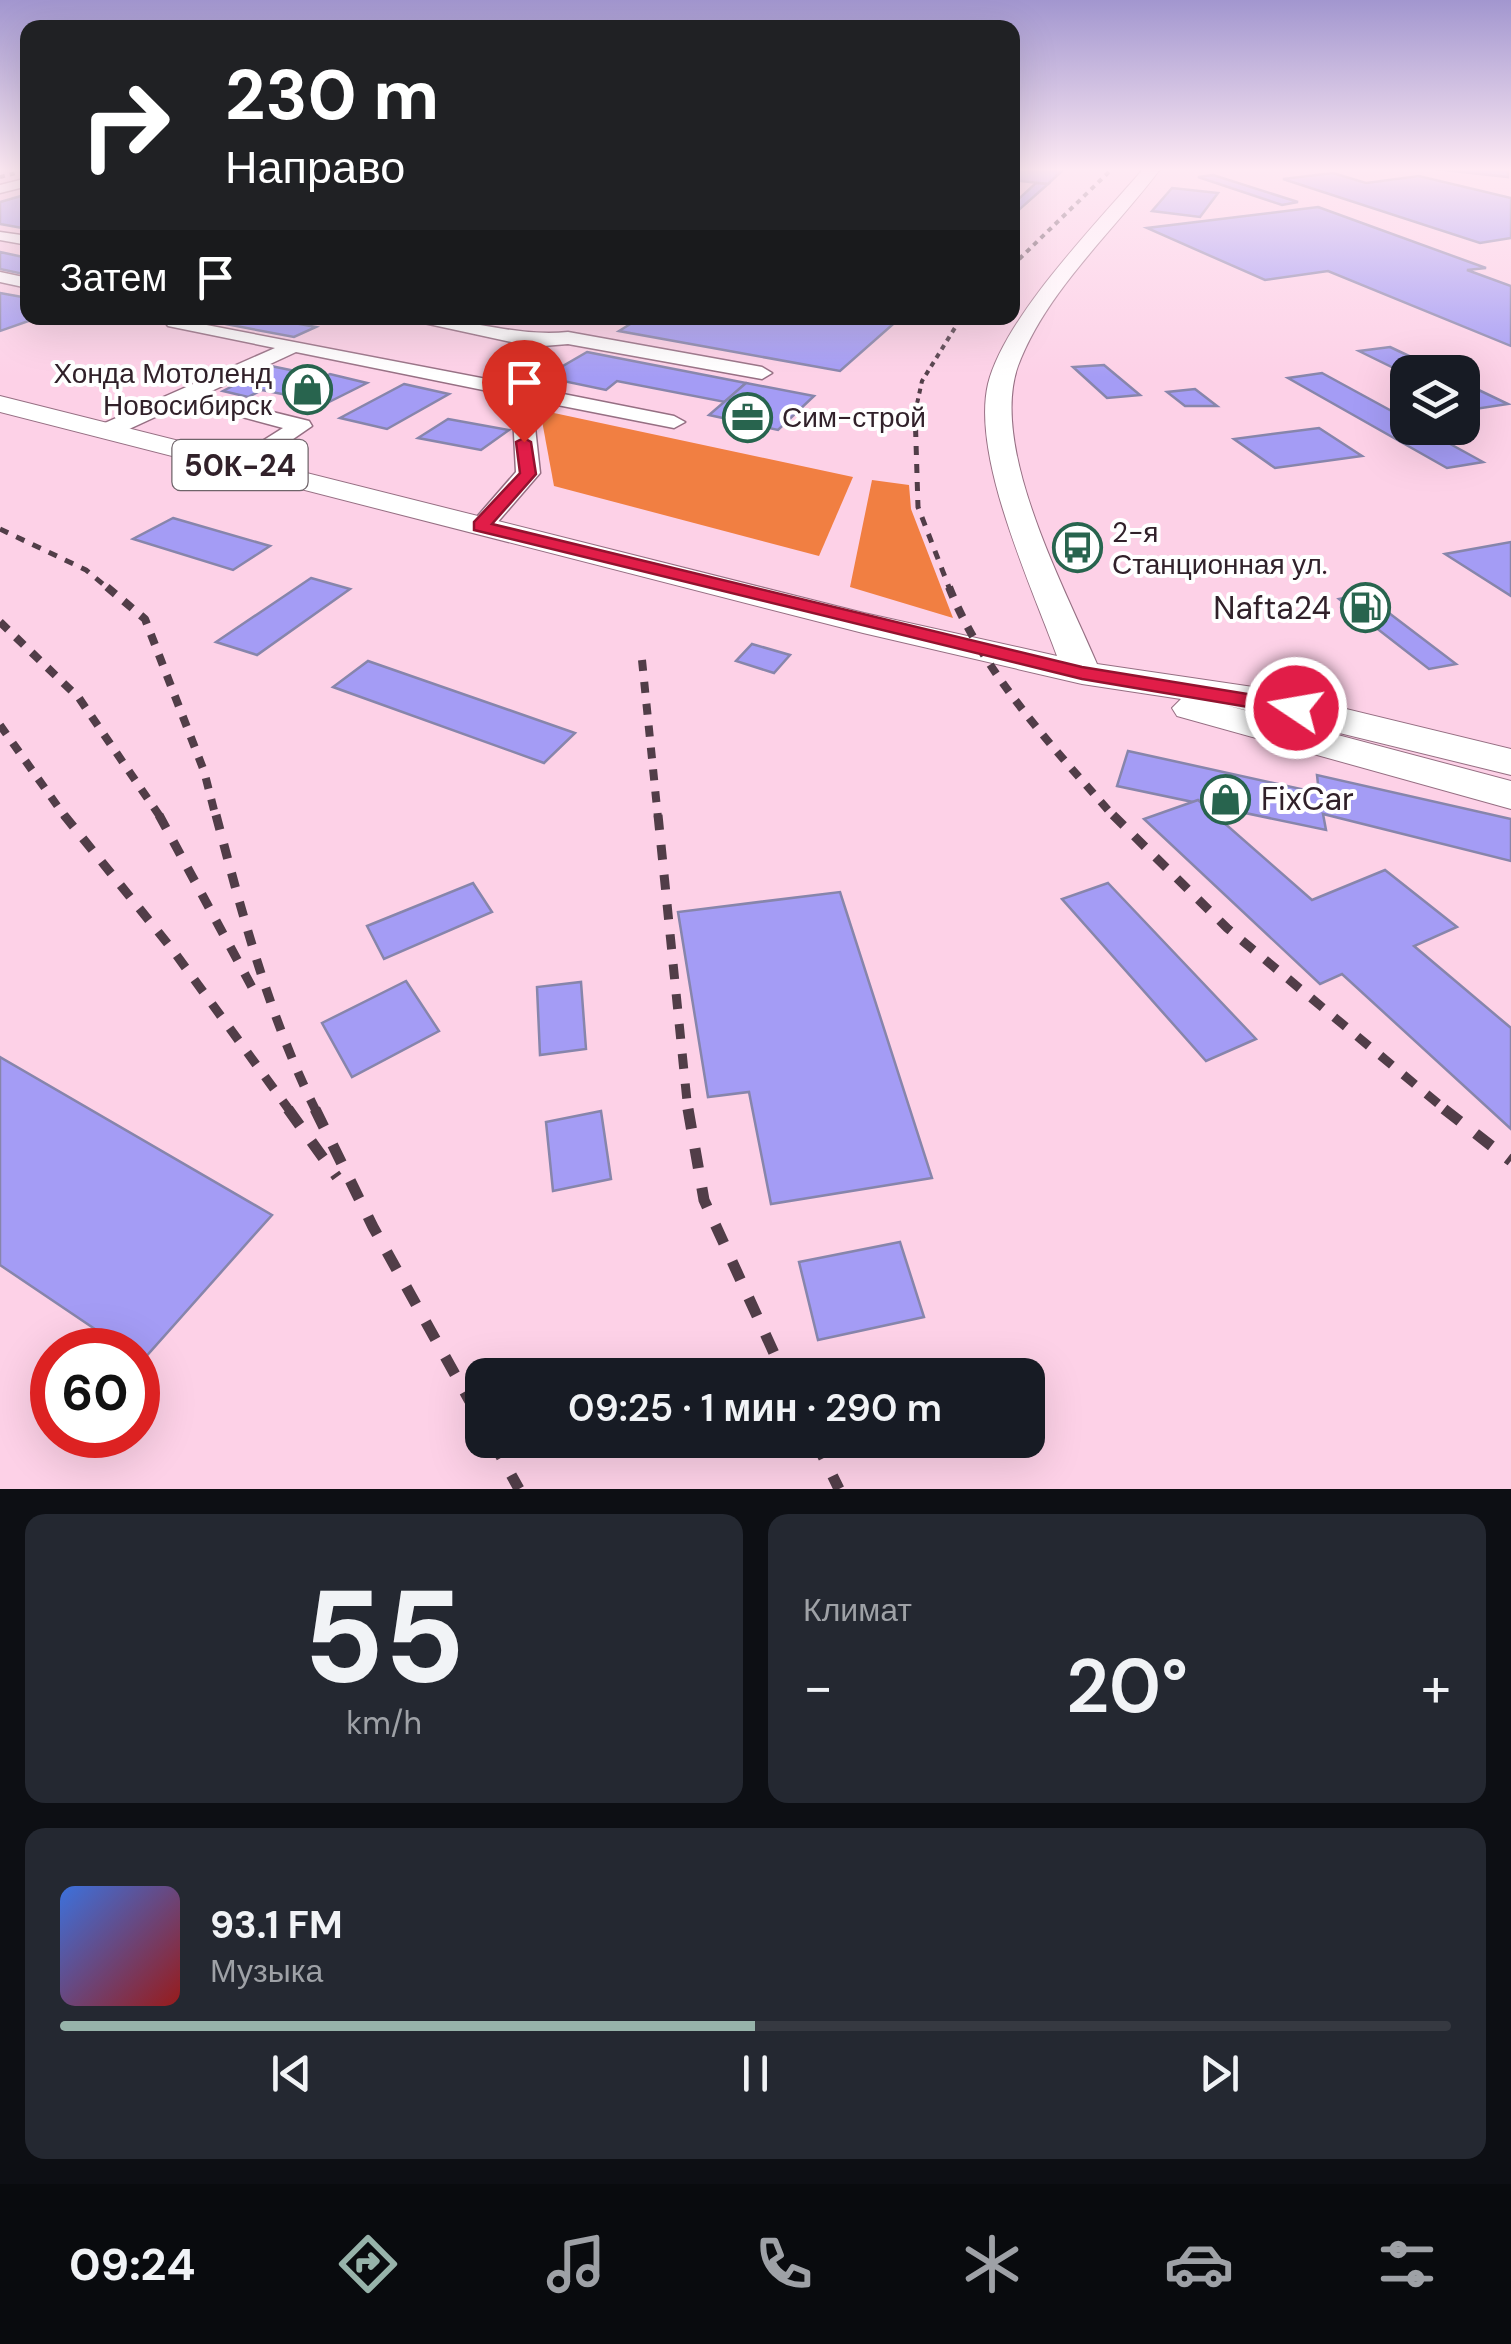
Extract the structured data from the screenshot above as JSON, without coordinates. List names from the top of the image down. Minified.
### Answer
{"streets":{"main road":["50К-24"]},"places":{"shop":["Хонда Мотоленд Новосибирск","FixCar"],"office":["Сим-строй"],"bus stop":["2-я Станционная ул."],"fuel station":["Nafta24"]},"page":{"turn":["230 m","Направо"],"then":"Затем","limit":"60","trip":"09:25 · 1 мин · 290 m","tile":[["55","km/h"],"Климат"],"heat":["−","20°","+"],"song":["93.1 FM","Музыка"],"tabs":"09:24"}}
